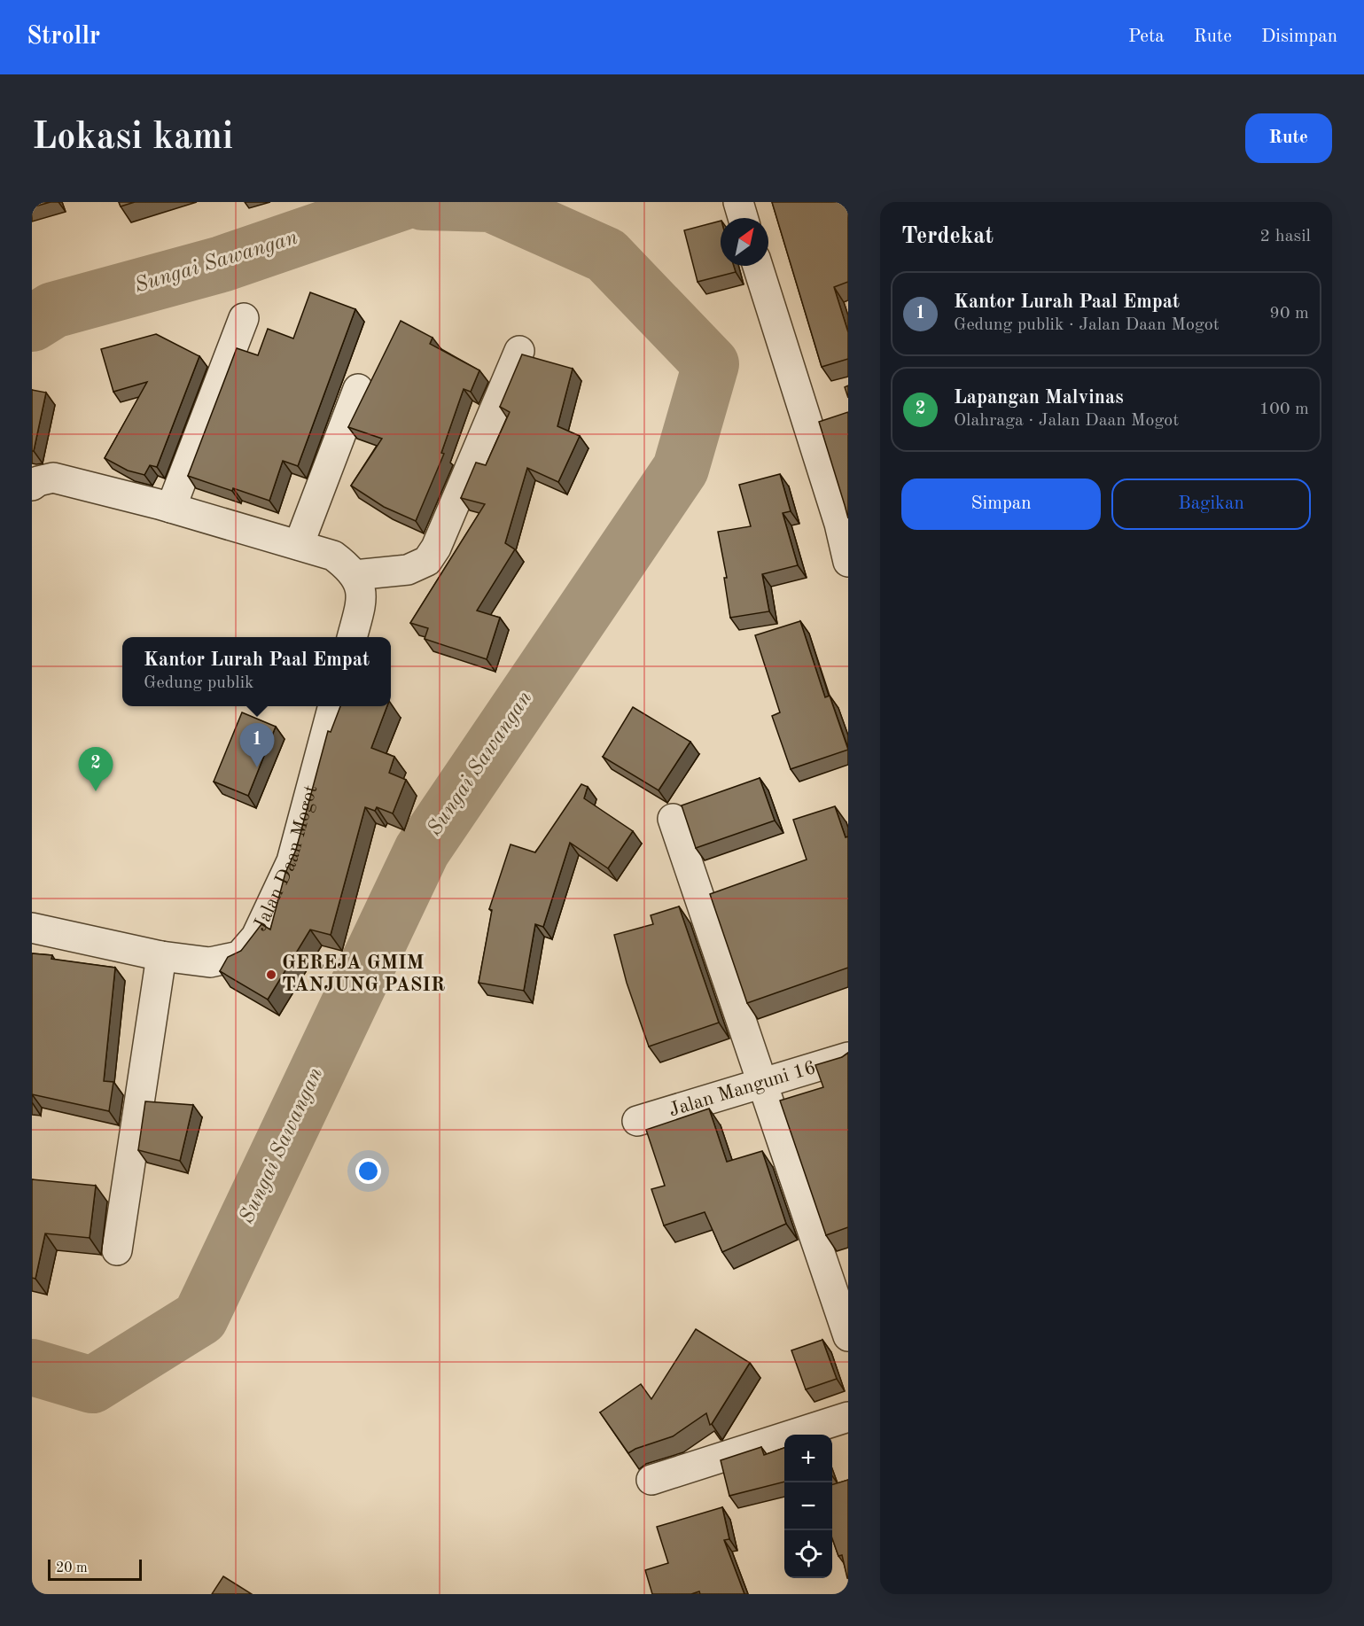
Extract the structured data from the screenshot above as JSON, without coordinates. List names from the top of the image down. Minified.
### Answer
{"streets":{"street":["Jalan Daan Mogot","Jalan Manguni 16"]},"water":["Sungai Sawangan"],"places":["GEREJA GMIM TANJUNG PASIR"],"scale_bar":"20 m","north":"top right","page":{"header":"Strollr","nav":["Peta","Rute","Disimpan"],"buttons":["Rute",["Simpan","Bagikan"]],"title":"Lokasi kami","heading":["Terdekat","2 hasil"],"list":[{"mark":"1","name":"Kantor Lurah Paal Empat","note":"Gedung publik · Jalan Daan Mogot","value":"90 m"},{"mark":"2","name":"Lapangan Malvinas","note":"Olahraga · Jalan Daan Mogot","value":"100 m"}],"popup":["Kantor Lurah Paal Empat","Gedung publik"],"pins":["1","2"],"map_buttons":["+","−"],"scale":"20 m"}}
